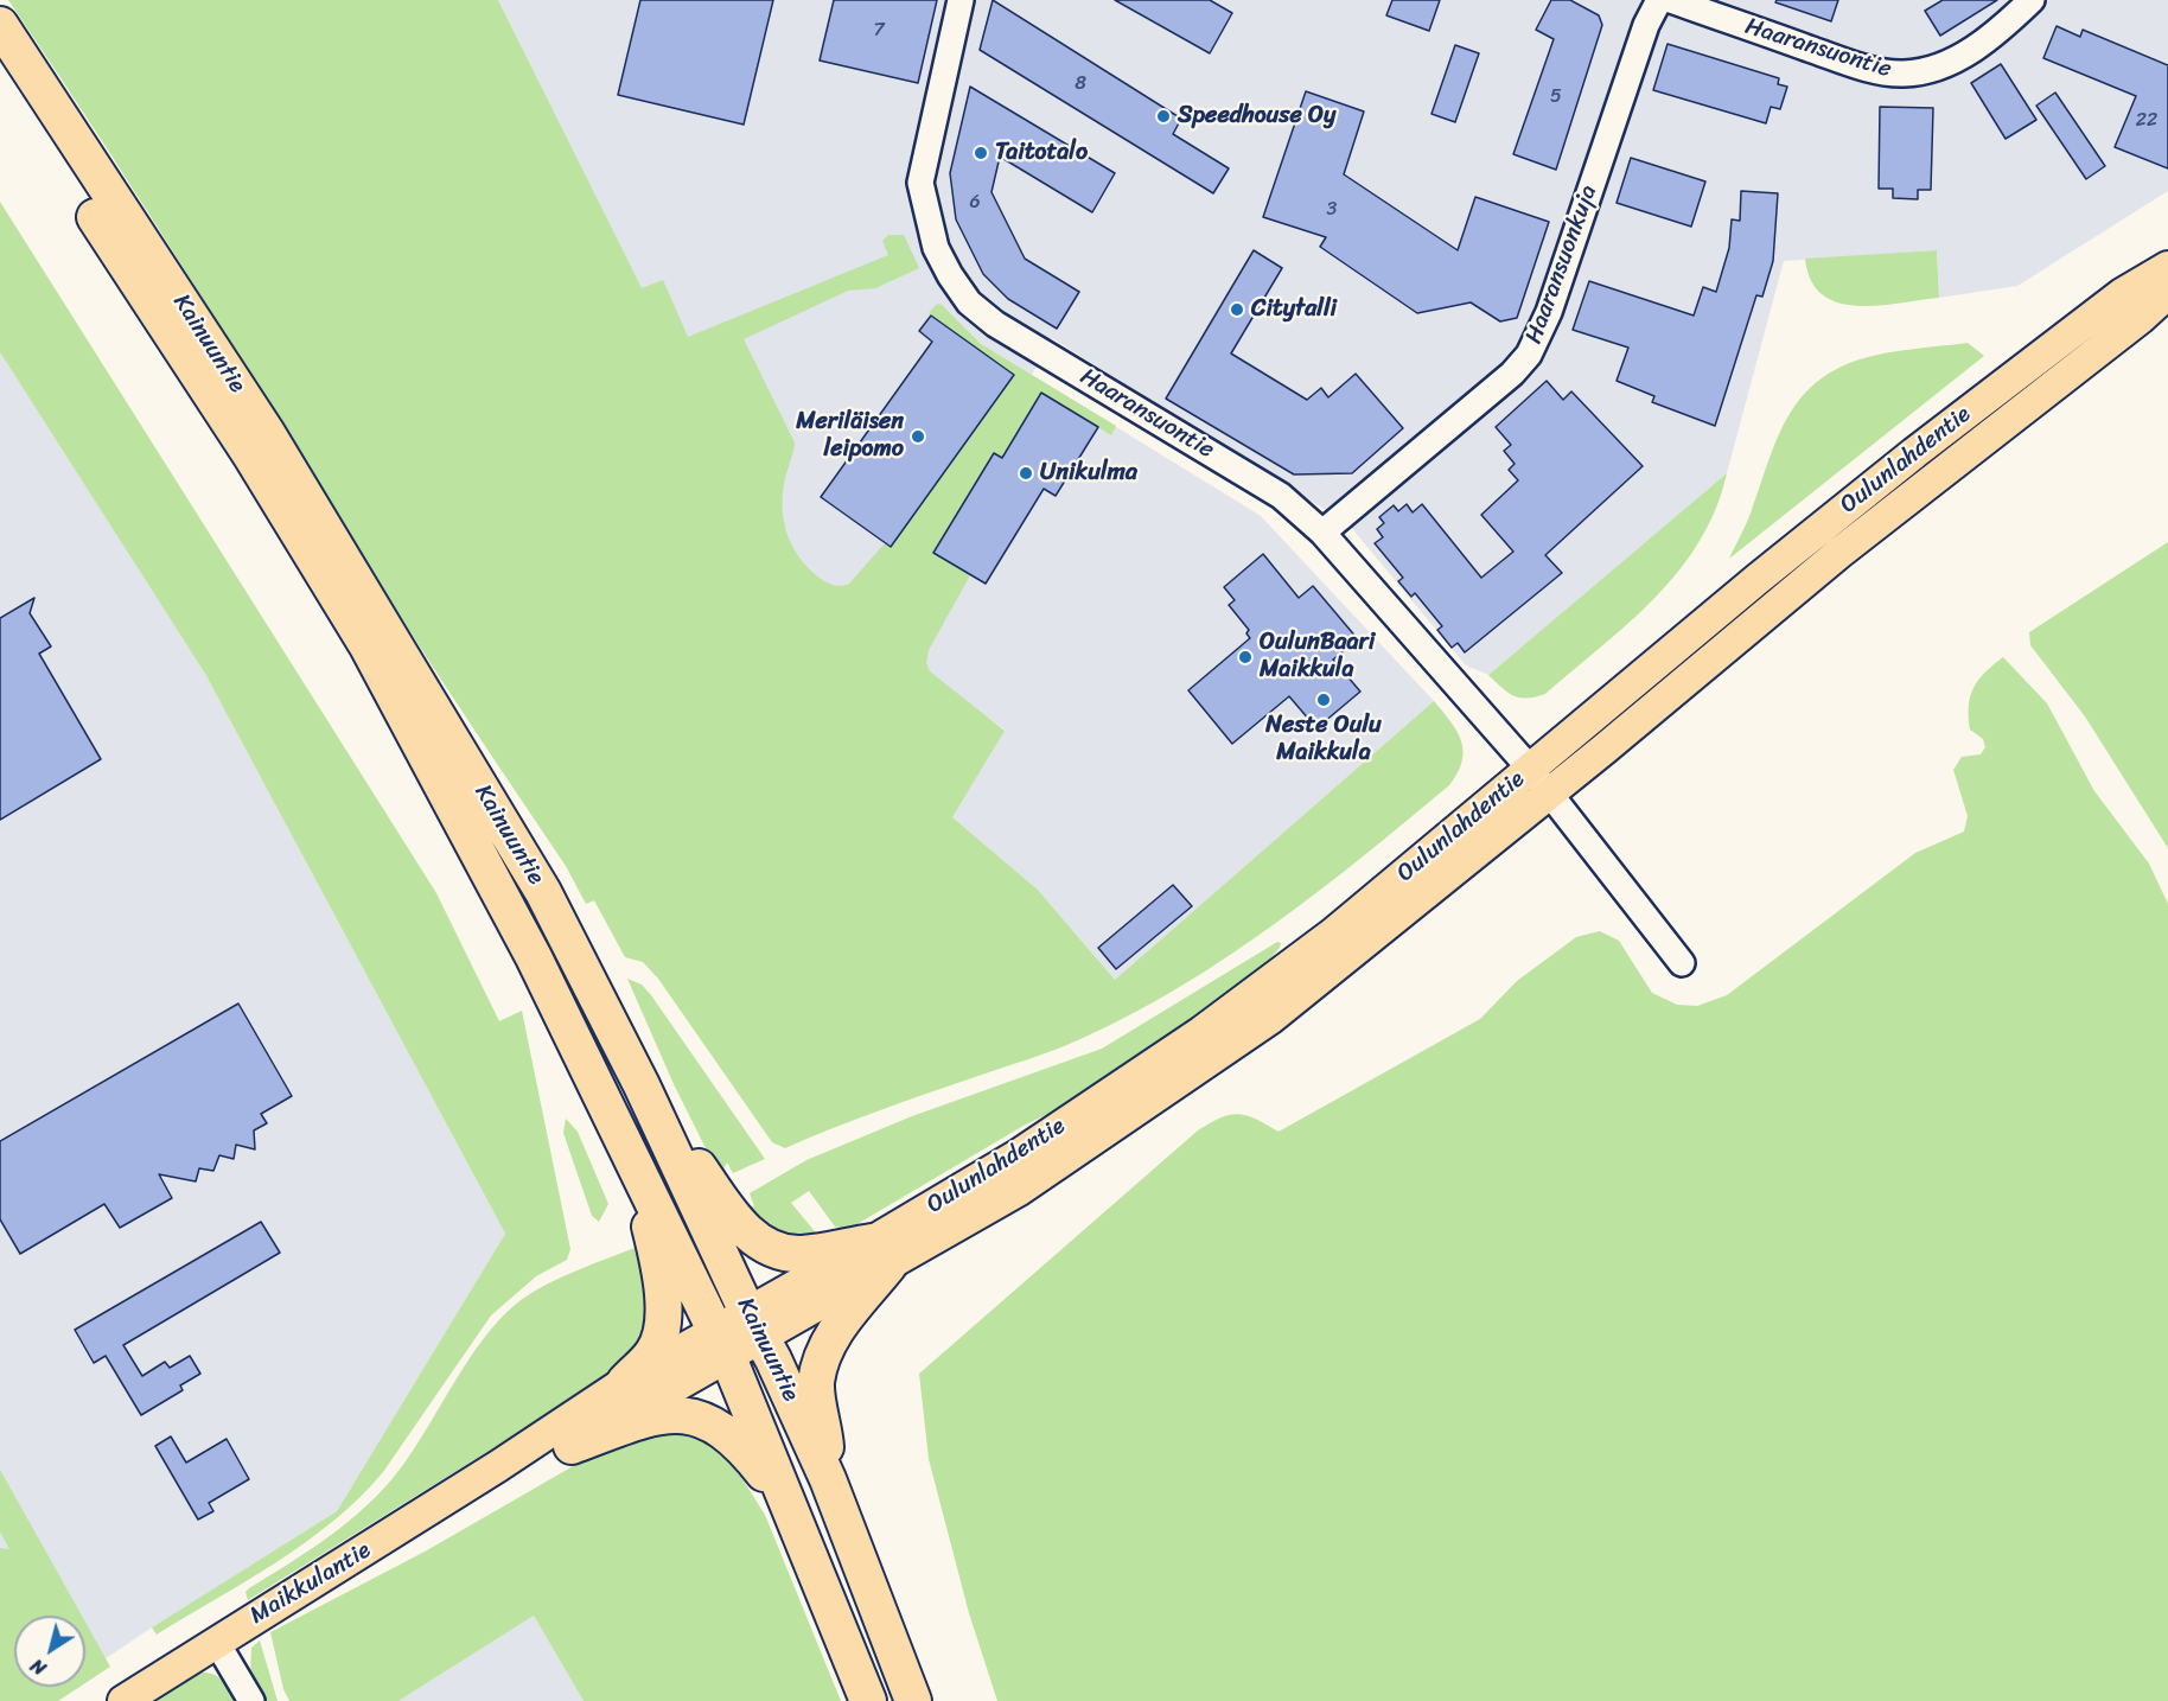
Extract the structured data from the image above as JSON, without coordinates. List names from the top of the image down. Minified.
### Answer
{"streets":{"highway":["Kainuuntie"],"main road":["Oulunlahdentie","Maikkulantie"],"street":["Haaransuontie","Haaransuonkuja"]},"crossings":[["Haaransuontie","Haaransuonkuja"],["Haaransuontie","Oulunlahdentie"],["Kainuuntie","Oulunlahdentie"],["Kainuuntie","Maikkulantie"],["Oulunlahdentie","Maikkulantie"]],"places":["Speedhouse Oy","Taitotalo","Citytalli","Meriläisen leipomo","Unikulma","OulunBaari Maikkula","Neste Oulu Maikkula"],"house_numbers":["7","8","5","22","6","3"],"north":"bottom left"}
